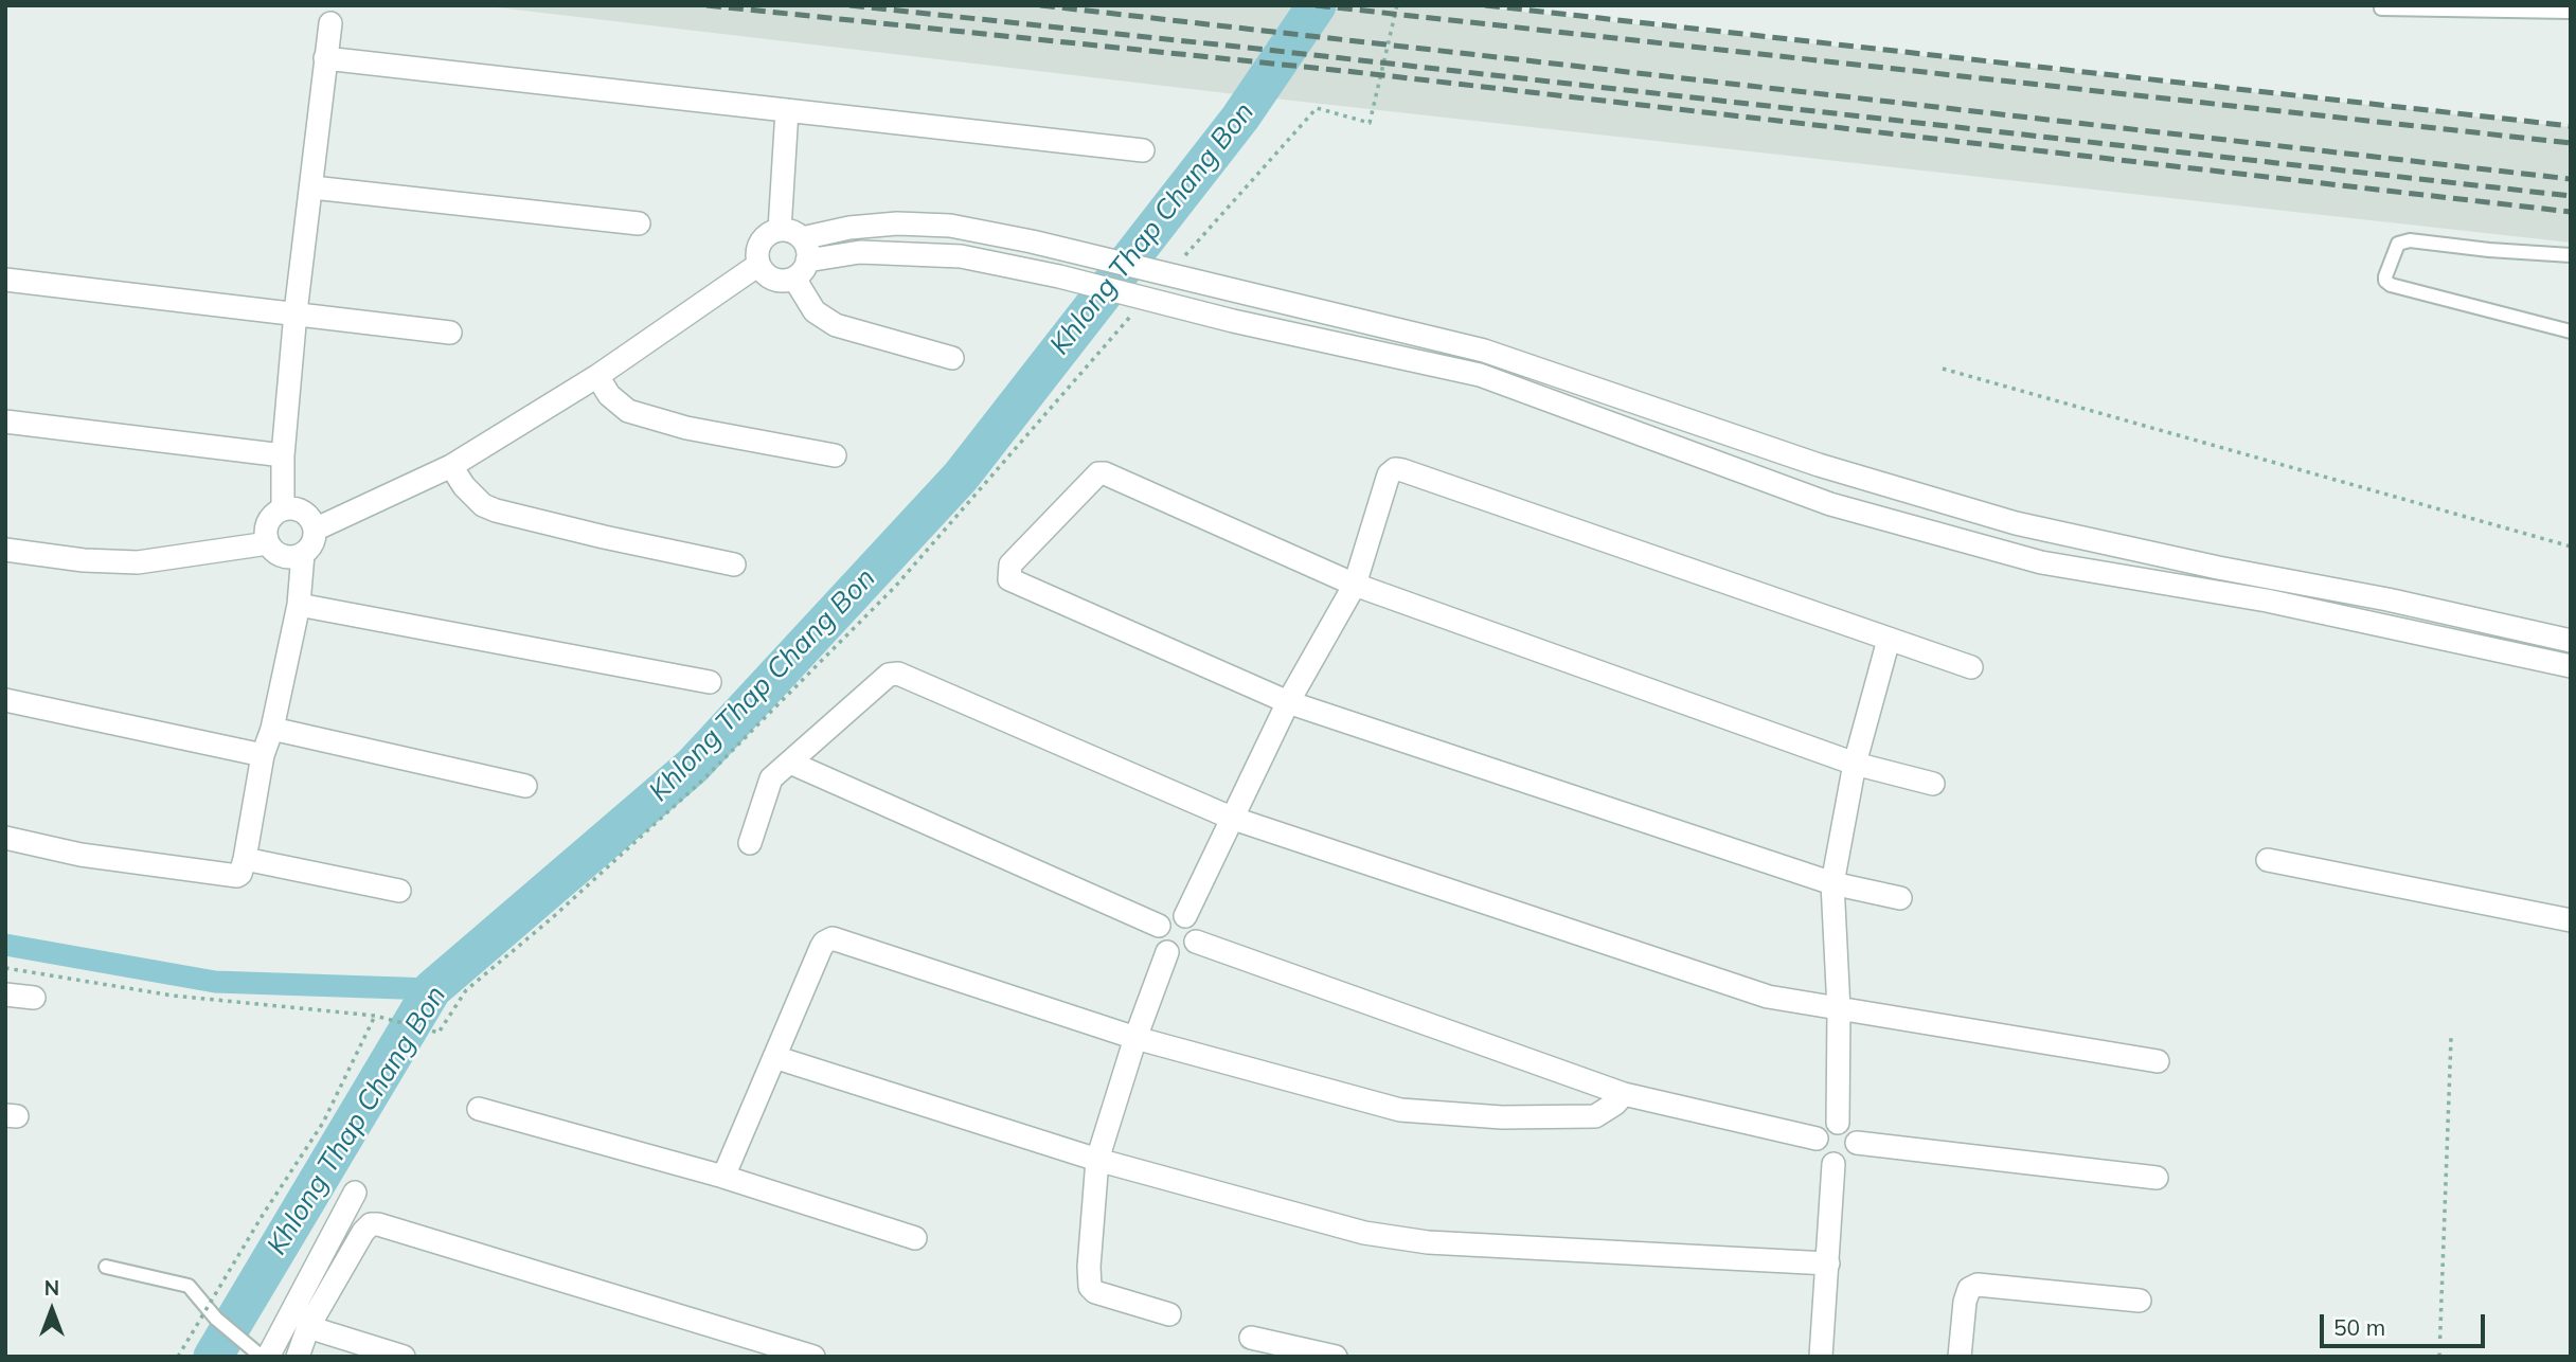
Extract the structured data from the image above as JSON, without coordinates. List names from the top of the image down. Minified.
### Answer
{"water":["Khlong Thap Chang Bon"],"scale_bar":"50 m","north":"top"}
